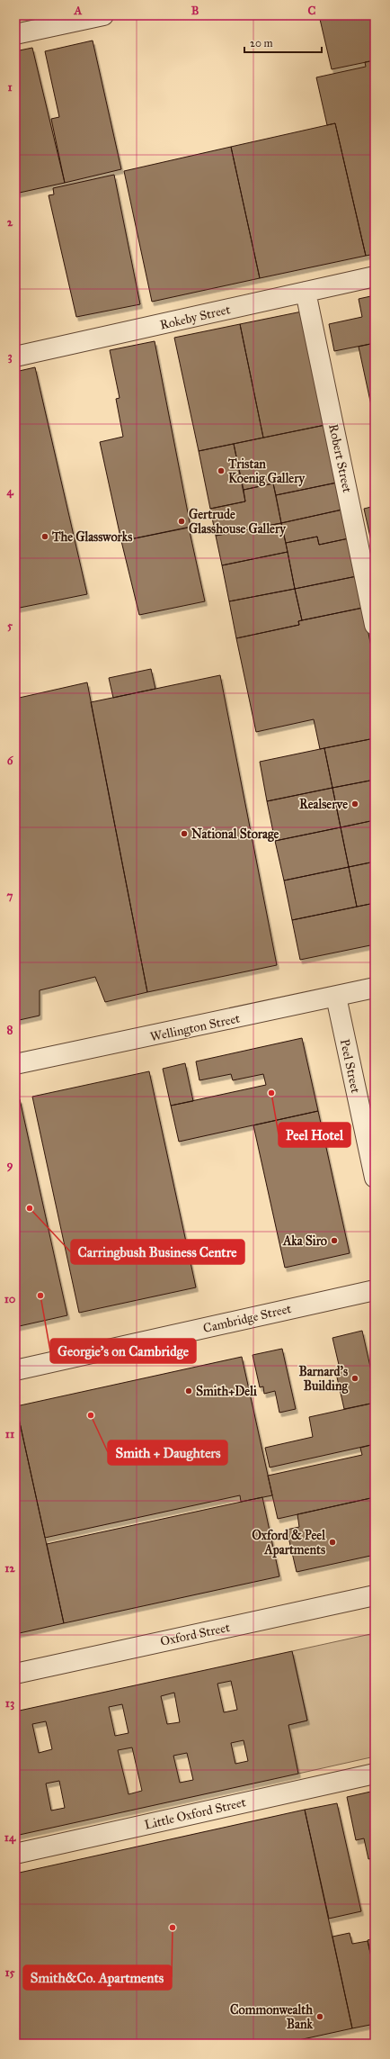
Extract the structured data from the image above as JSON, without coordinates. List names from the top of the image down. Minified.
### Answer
{"streets":{"street":["Rokeby Street","Robert Street","Wellington Street","Peel Street","Cambridge Street","Oxford Street","Little Oxford Street"]},"crossings":[["Rokeby Street","Robert Street"],["Wellington Street","Peel Street"]],"places":["Tristan Koenig Gallery","Gertrude Glasshouse Gallery","The Glassworks","Realserve","National Storage","Peel Hotel","Carringbush Business Centre","Aka Siro","Georgie's on Cambridge","Barnard's Building","Smith+Deli","Smith + Daughters","Oxford & Peel Apartments","Smith&Co. Apartments","Commonwealth Bank"],"scale_bar":"20 m","grid":{"columns":["A","B","C"],"rows":["1","2","3","4","5","6","7","8","9","10","11","12","13","14","15"]}}
